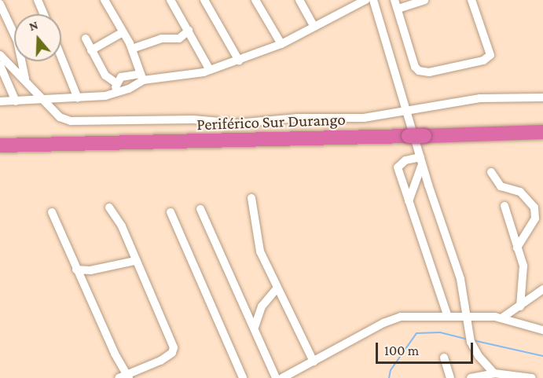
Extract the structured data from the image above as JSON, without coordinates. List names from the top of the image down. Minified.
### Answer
{"streets":{"highway":["Periférico Sur Durango"]},"scale_bar":"100 m","north":"top"}
